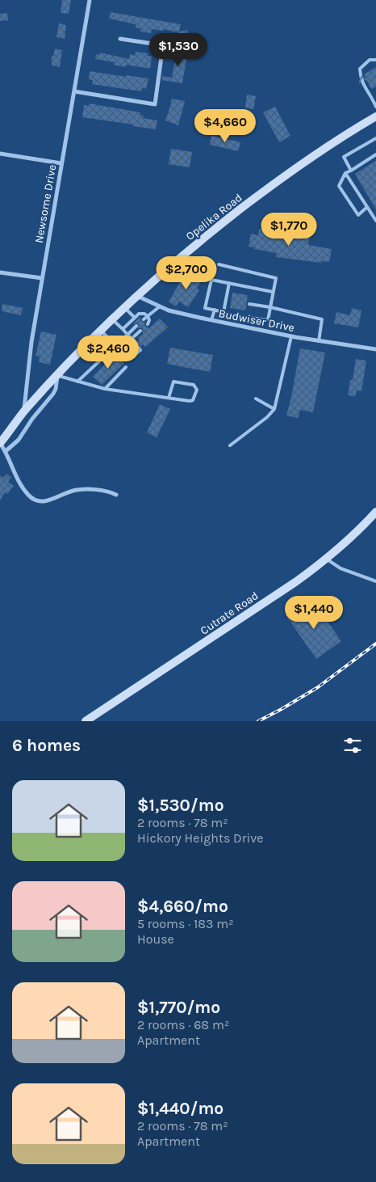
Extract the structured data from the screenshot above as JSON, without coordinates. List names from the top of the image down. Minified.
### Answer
{"streets":{"main road":["Opelika Road","Cutrate Road"],"street":["Newsome Drive","Budwiser Drive"]},"crossings":[["Newsome Drive","Opelika Road"],["Opelika Road","Budwiser Drive"]],"page":{"price":["$1,530","$4,660","$1,770","$2,700","$2,460","$1,440"],"heading":"6 homes","list":[{"name":"$1,530/mo","note":"2 rooms · 78 m² · Hickory Heights Drive"},{"name":"$4,660/mo","note":"5 rooms · 183 m² · House"},{"name":"$1,770/mo","note":"2 rooms · 68 m² · Apartment"},{"name":"$1,440/mo","note":"2 rooms · 78 m² · Apartment"}]}}
